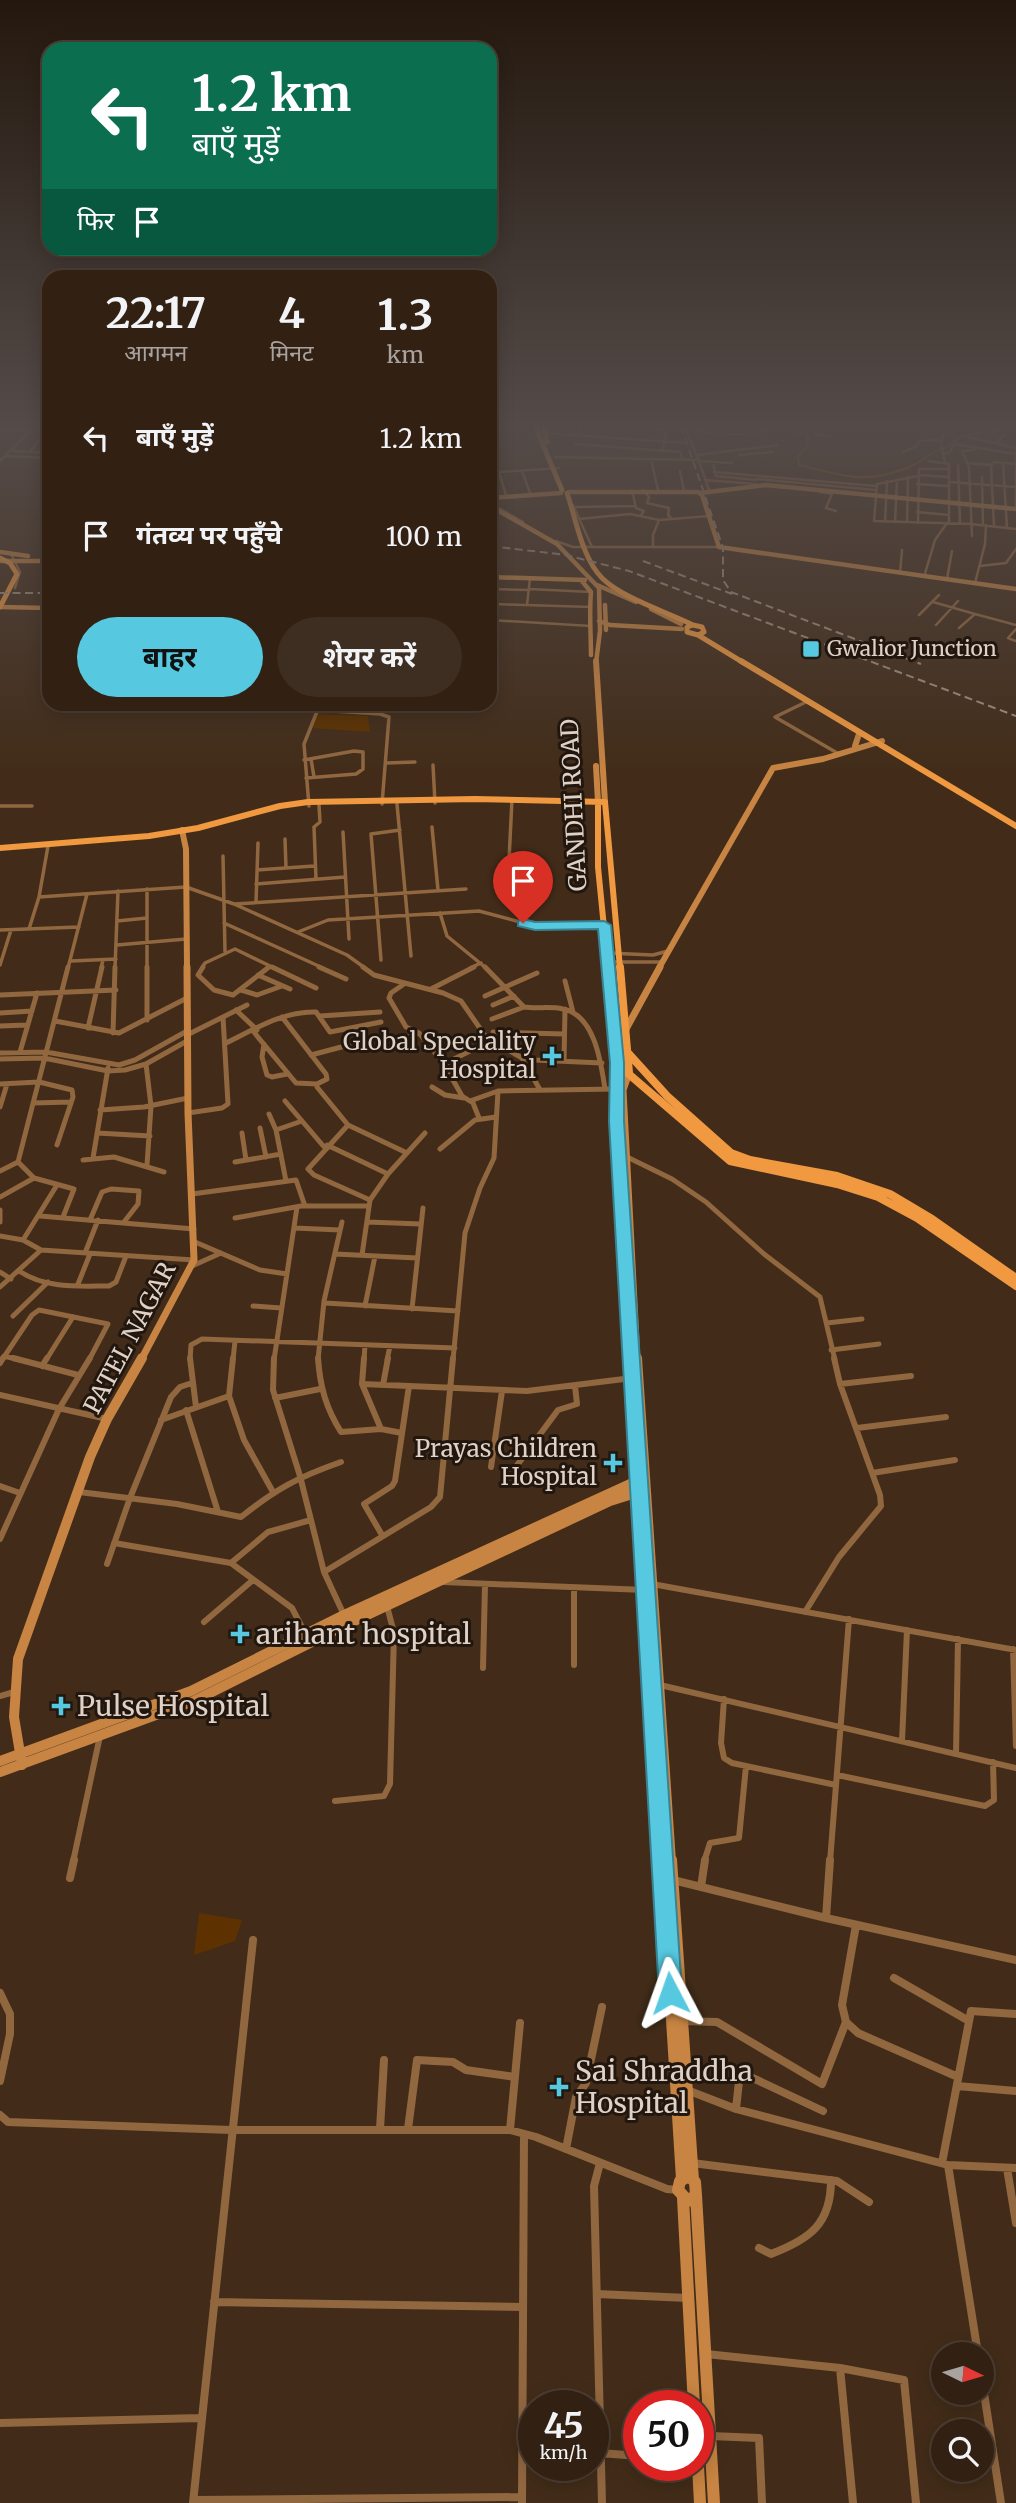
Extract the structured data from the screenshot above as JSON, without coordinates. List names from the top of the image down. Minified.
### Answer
{"streets":{"main road":["GANDHI ROAD","PATEL NAGAR"]},"places":{"transit":["Gwalior Junction"],"health":["Global Speciality Hospital","Prayas Children Hospital","arihant hospital","Pulse Hospital","Sai Shraddha Hospital"]},"north":"right","page":{"turn":["1.2 km","बाएँ मुड़ें"],"then":"फिर","eta":["22:17","आगमन","4","मिनट","1.3","km"],"list":[{"name":"बाएँ मुड़ें","value":"1.2 km"},{"name":"गंतव्य पर पहुँचे","value":"100 m"}],"buttons":["बाहर","शेयर करें"],"speed":"45 km/h","limit":"50"}}
